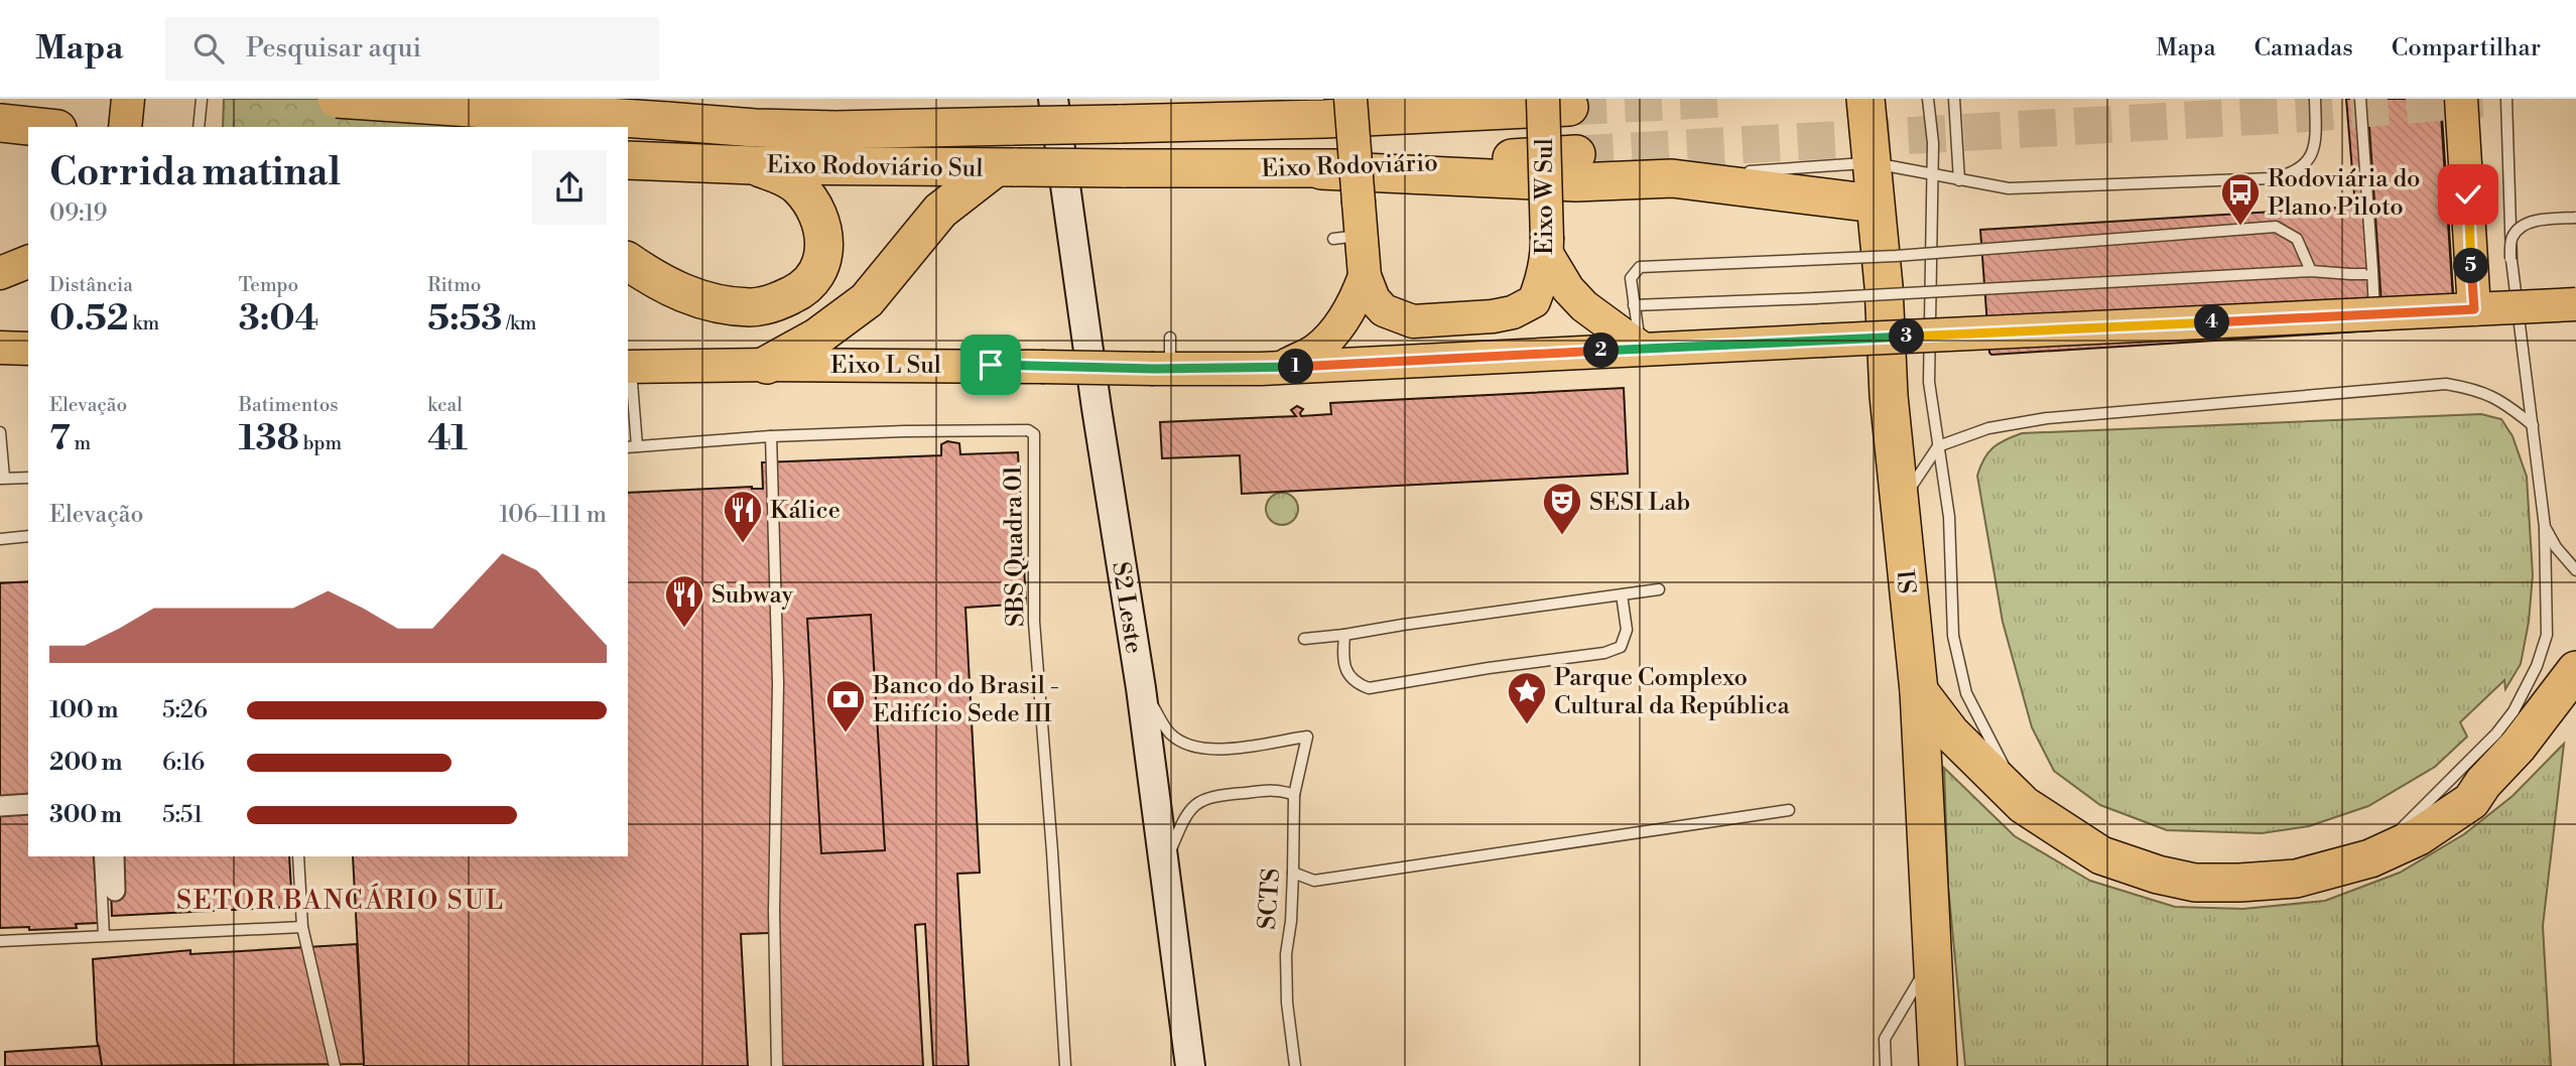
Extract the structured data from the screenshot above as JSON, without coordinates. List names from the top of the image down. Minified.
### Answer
{"streets":{"highway":["Eixo Rodoviário","Eixo Rodoviário Sul","S1"],"main road":["Eixo W Sul","Eixo L Sul","S2 Leste"],"lane":["SBS Quadra 01","SCTS"]},"crossings":[["Eixo Rodoviário","Eixo Rodoviário Sul"],["Eixo Rodoviário","Eixo W Sul"],["S2 Leste","SCTS"]],"districts":["SETOR BANCÁRIO SUL"],"places":{"bus stop":["Rodoviária do Plano Piloto"],"theatre":["SESI Lab"],"restaurant":["Kálice","Subway"],"place":["Parque Complexo Cultural da República"],"bank":["Banco do Brasil - Edifício Sede III"]},"page":{"header":"Mapa","search":"Pesquisar aqui","nav":["Mapa","Camadas","Compartilhar"],"heading":["Corrida matinal","09:19"],"stats":[["Distância","0.52 km"],["Tempo","3:04"],["Ritmo","5:53 /km"],["Elevação","7 m"],["Batimentos","138 bpm"],["kcal","41"]],"pins":["5","4","3","2","1"],"chart":["Elevação","106–111 m"],"list":[{"name":"100 m","note":"5:26"},{"name":"200 m","note":"6:16"},{"name":"300 m","note":"5:51"}]}}
